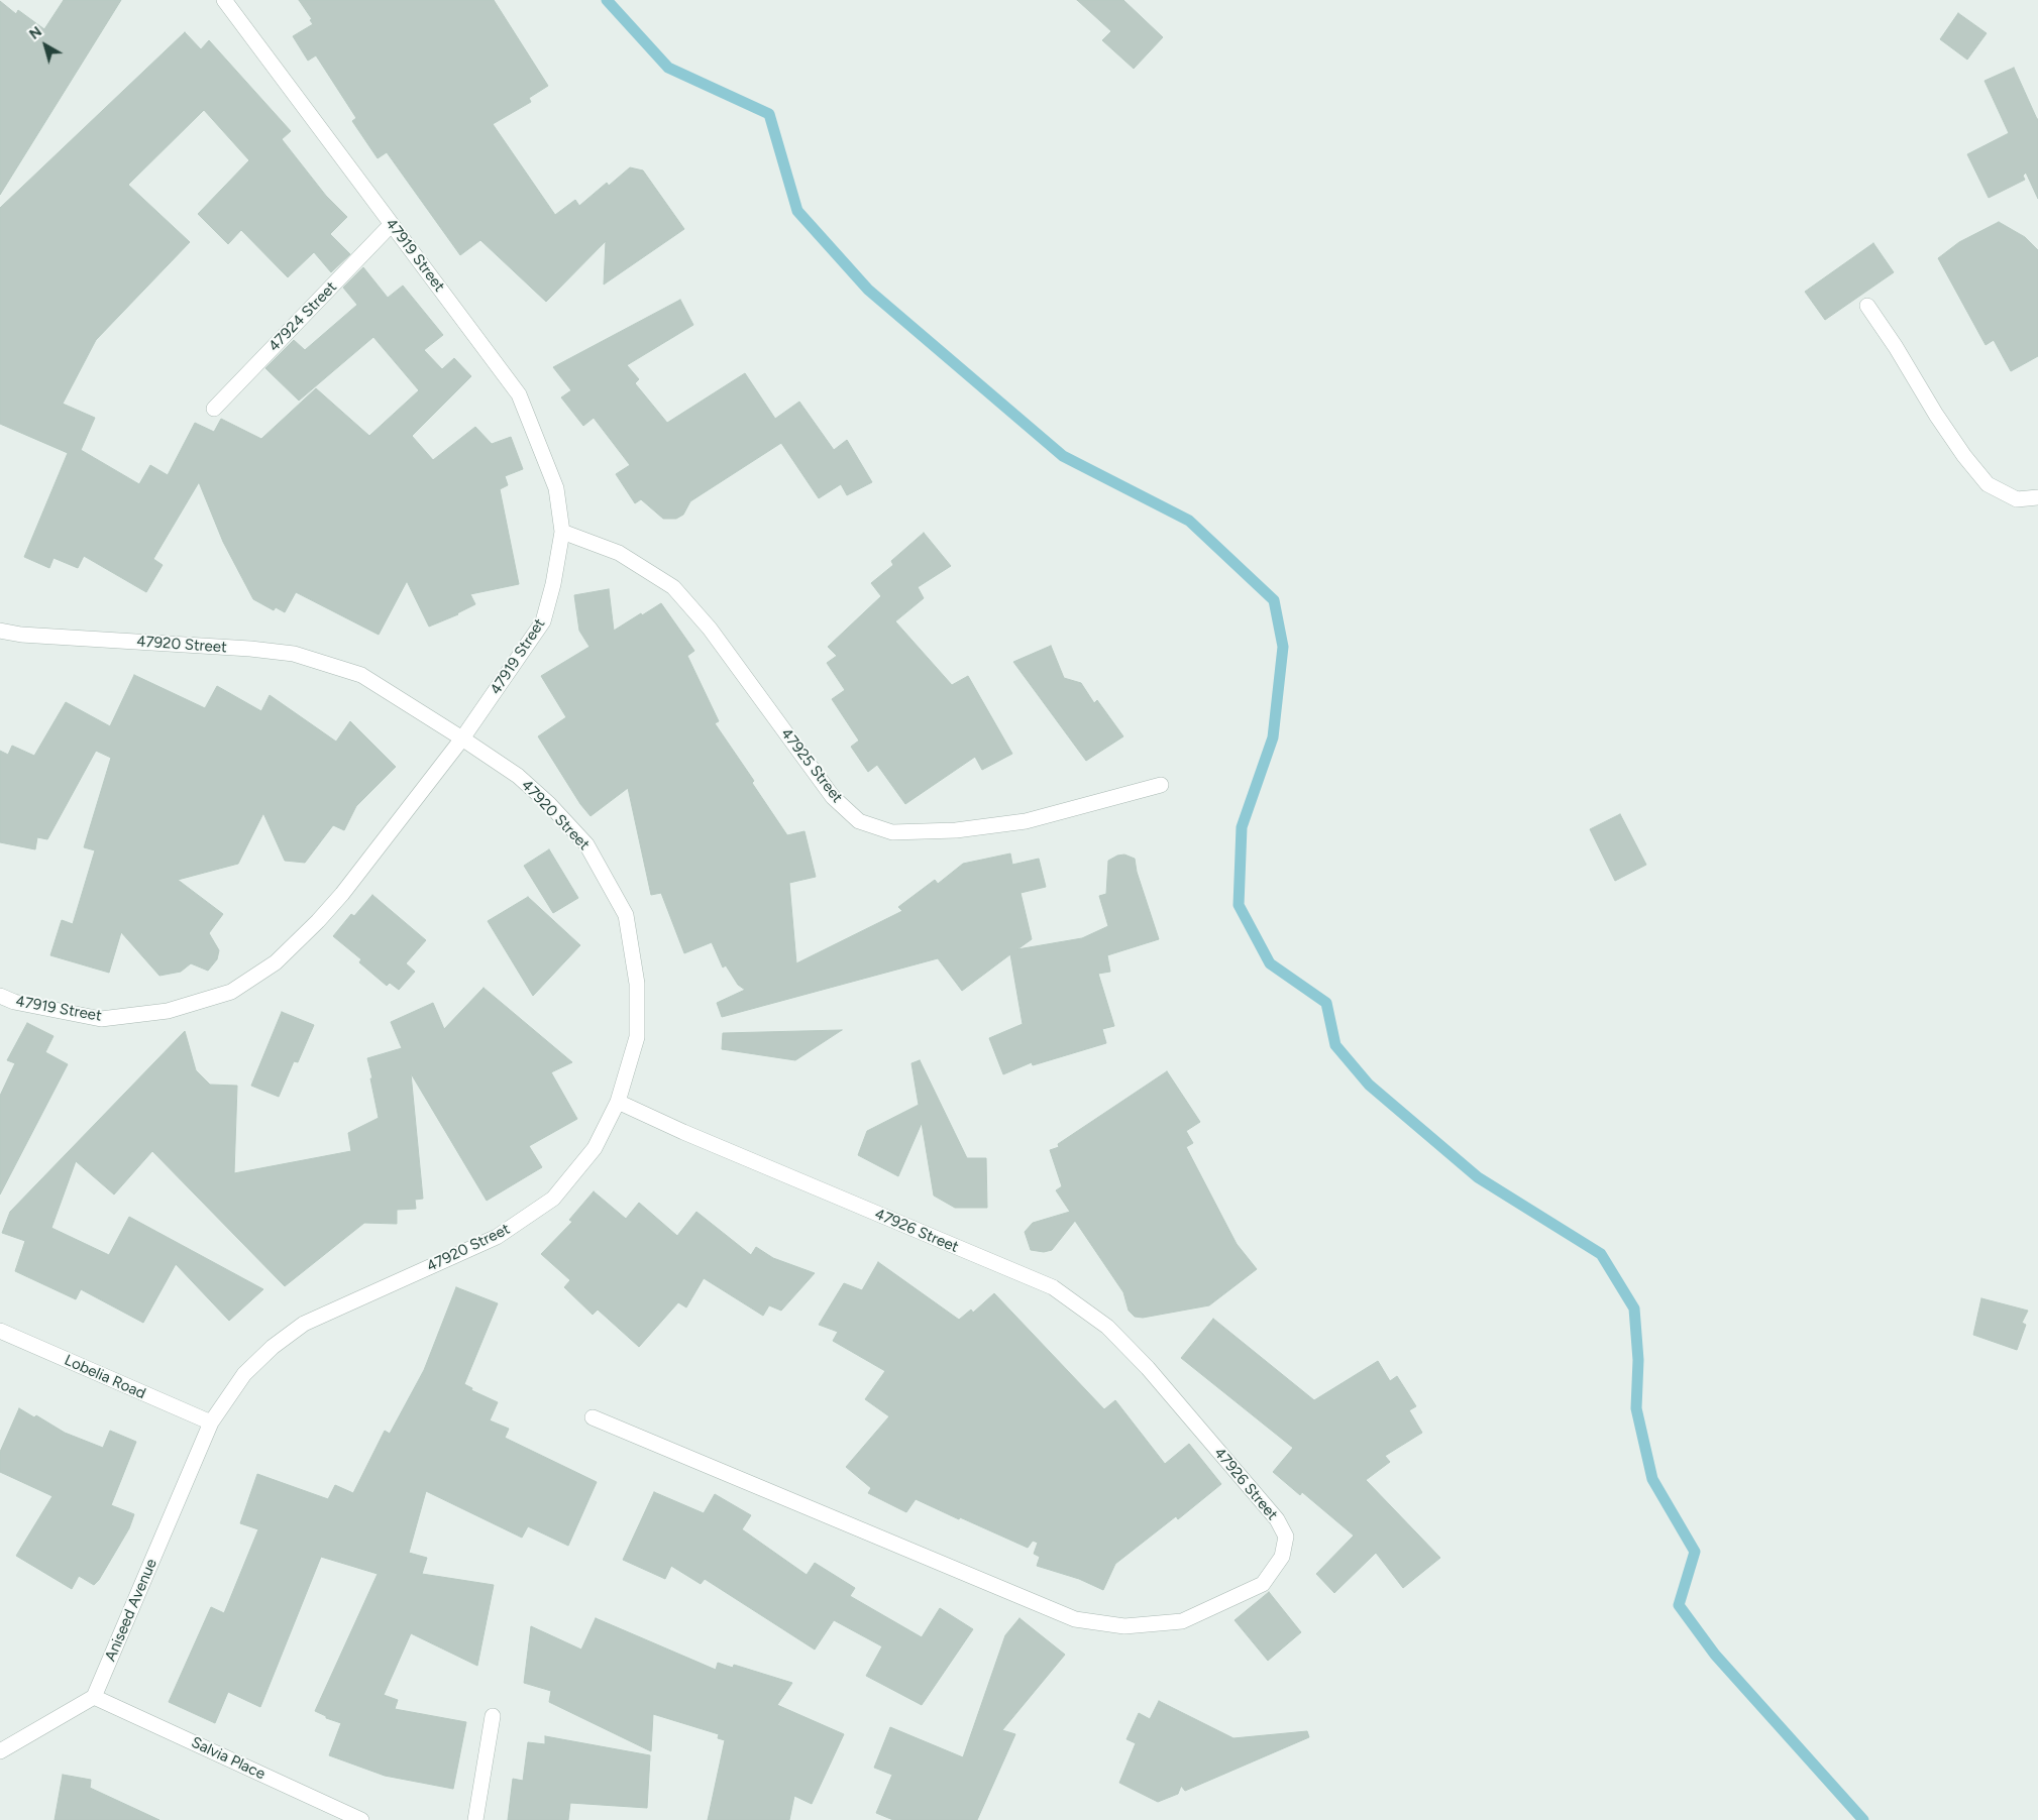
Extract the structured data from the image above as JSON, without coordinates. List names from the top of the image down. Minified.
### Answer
{"streets":{"street":["47919 Street","47924 Street","47920 Street","47925 Street","47926 Street","Lobelia Road","Aniseed Avenue","Salvia Place"]},"crossings":[["47919 Street","47924 Street"],["47919 Street","47920 Street"],["47919 Street","47925 Street"],["47920 Street","47926 Street"],["47920 Street","Lobelia Road"],["47920 Street","Aniseed Avenue"],["Lobelia Road","Aniseed Avenue"],["Aniseed Avenue","Salvia Place"]],"north":"top left"}
